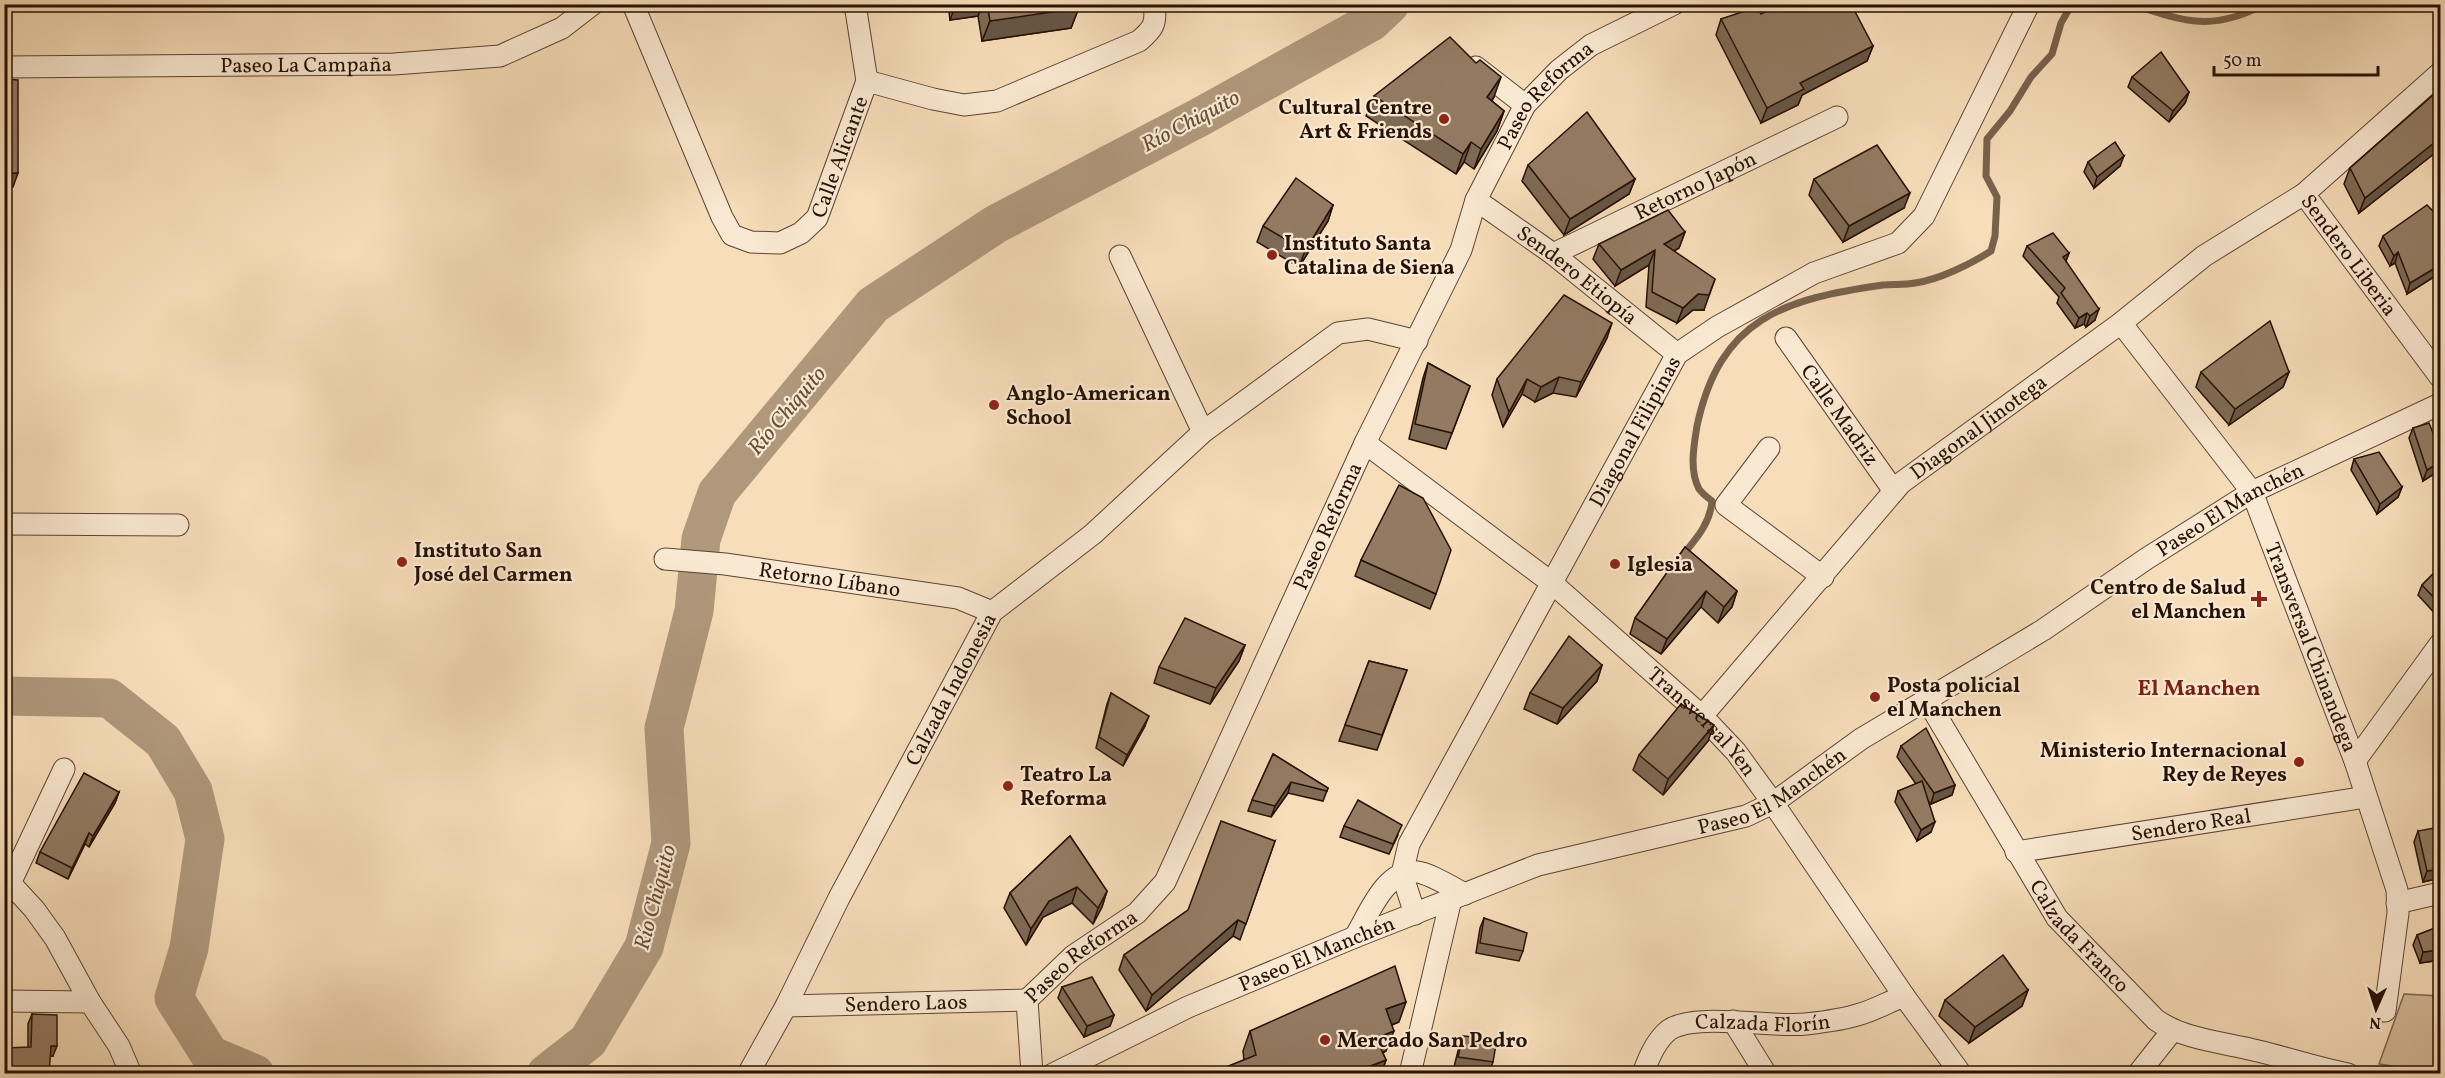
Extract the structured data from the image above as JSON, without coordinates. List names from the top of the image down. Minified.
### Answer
{"streets":{"street":["Paseo La Campaña","Paseo Reforma","Calle Alicante","Retorno Japón","Sendero Liberia","Sendero Etiopía","Calle Madriz","Diagonal Jinotega","Diagonal Filipinas","Paseo El Manchén","Retorno Líbano","Transversal Chinandega","Calzada Indonesia","Transversal Yen","Sendero Real","Calzada Franco","Sendero Laos","Calzada Florín"]},"crossings":[["Paseo Reforma","Sendero Etiopía"],["Paseo Reforma","Calzada Indonesia"],["Paseo Reforma","Transversal Yen"],["Paseo Reforma","Sendero Laos"],["Retorno Japón","Sendero Etiopía"],["Sendero Liberia","Diagonal Jinotega"],["Sendero Etiopía","Diagonal Filipinas"],["Calle Madriz","Diagonal Jinotega"],["Diagonal Jinotega","Transversal Chinandega"],["Diagonal Jinotega","Transversal Yen"],["Diagonal Filipinas","Transversal Yen"],["Paseo El Manchén","Transversal Chinandega"],["Paseo El Manchén","Transversal Yen"],["Paseo El Manchén","Calzada Franco"],["Retorno Líbano","Calzada Indonesia"],["Transversal Chinandega","Sendero Real"],["Calzada Indonesia","Sendero Laos"],["Transversal Yen","Calzada Florín"],["Sendero Real","Calzada Franco"]],"districts":["El Manchen"],"water":["Río Chiquito"],"places":{"other":["Cultural Centre Art & Friends","Instituto Santa Catalina de Siena","Anglo-American School","Instituto San José del Carmen","Iglesia","Posta policial el Manchen","Ministerio Internacional Rey de Reyes","Teatro La Reforma","Mercado San Pedro"],"health":["Centro de Salud el Manchen"]},"scale_bar":"50 m","north":"bottom"}
